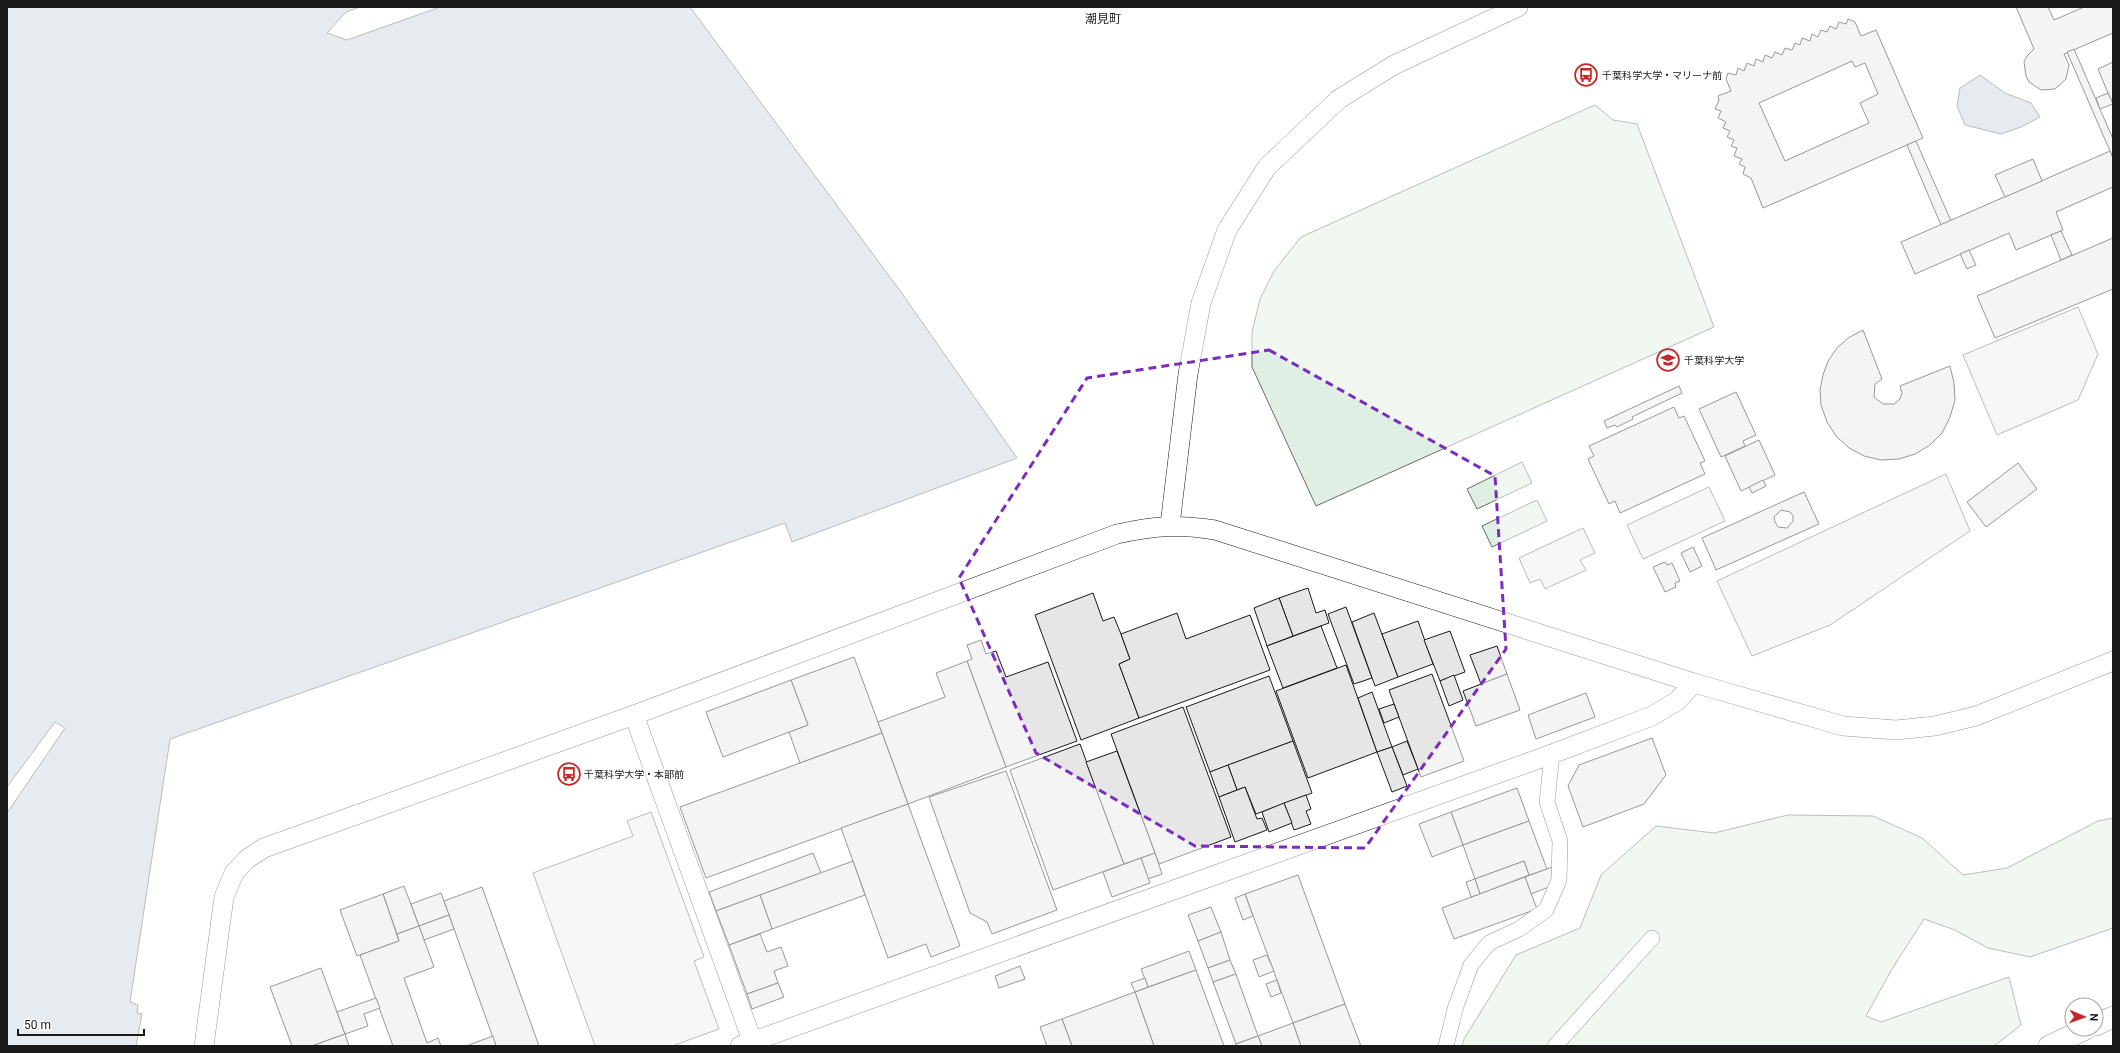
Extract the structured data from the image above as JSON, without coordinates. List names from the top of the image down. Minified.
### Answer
{"districts":["潮見町"],"places":{"bus stop":["千葉科学大学・マリーナ前","千葉科学大学・本部前"],"school or university":["千葉科学大学"]},"scale_bar":"50 m","north":"right"}
